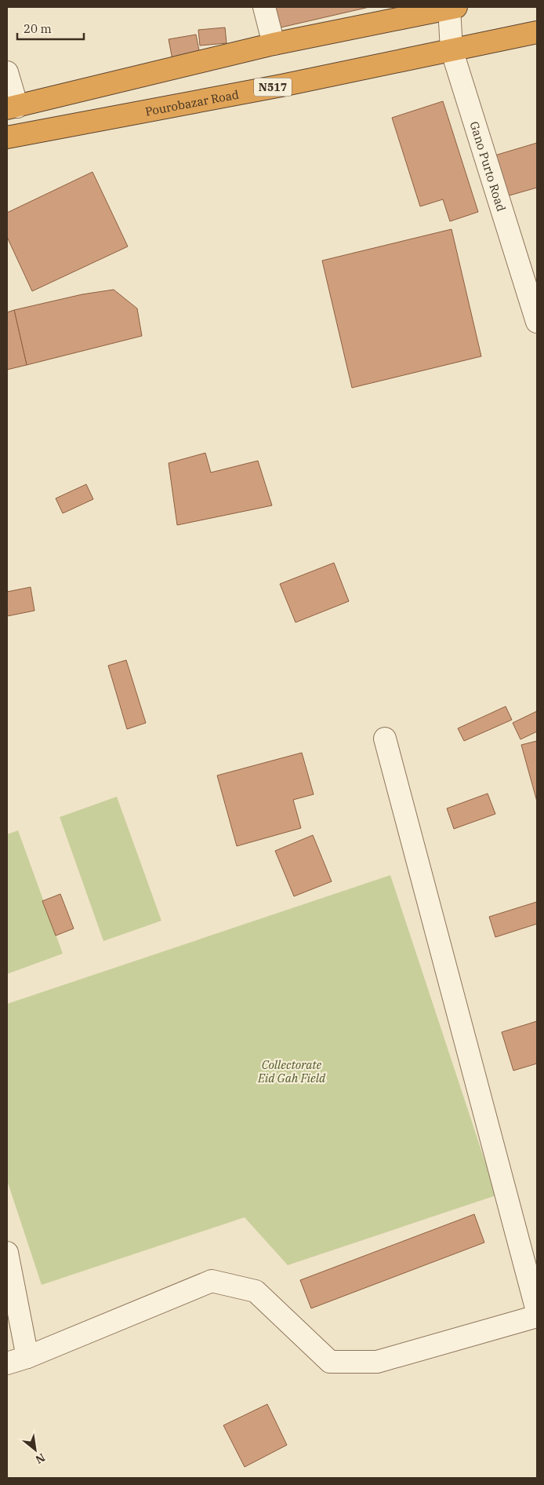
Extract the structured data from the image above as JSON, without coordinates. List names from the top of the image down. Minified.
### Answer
{"streets":{"highway":["N517","Pourobazar Road"],"street":["Gano Purto Road"]},"crossings":[["Pourobazar Road","Gano Purto Road"]],"parks":["Collectorate Eid Gah Field"],"scale_bar":"20 m","north":"bottom right"}
